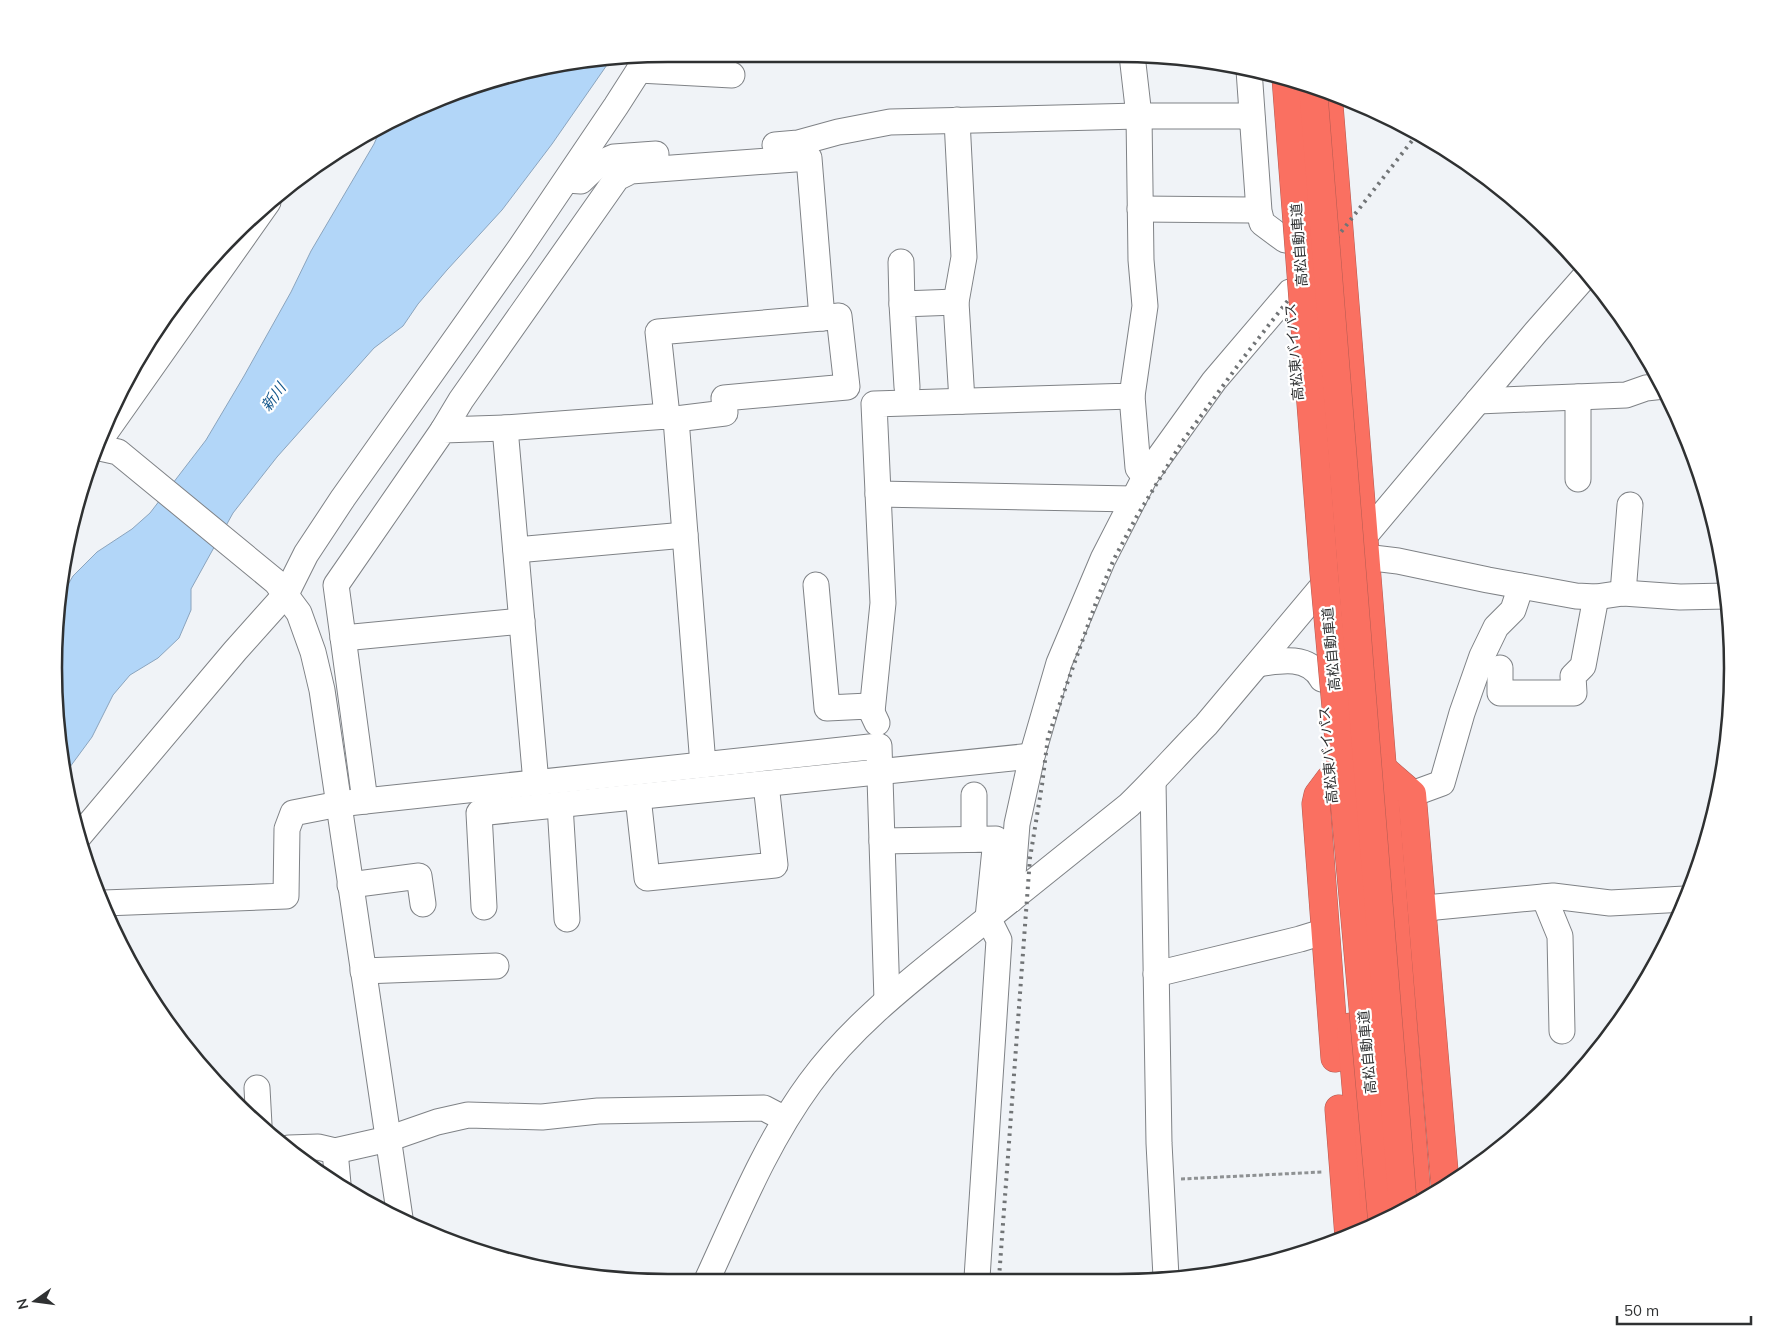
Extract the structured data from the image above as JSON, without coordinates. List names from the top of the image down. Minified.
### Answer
{"streets":{"highway":["高松自動車道","高松東バイパス"]},"water":["新川"],"scale_bar":"50 m","north":"left"}
